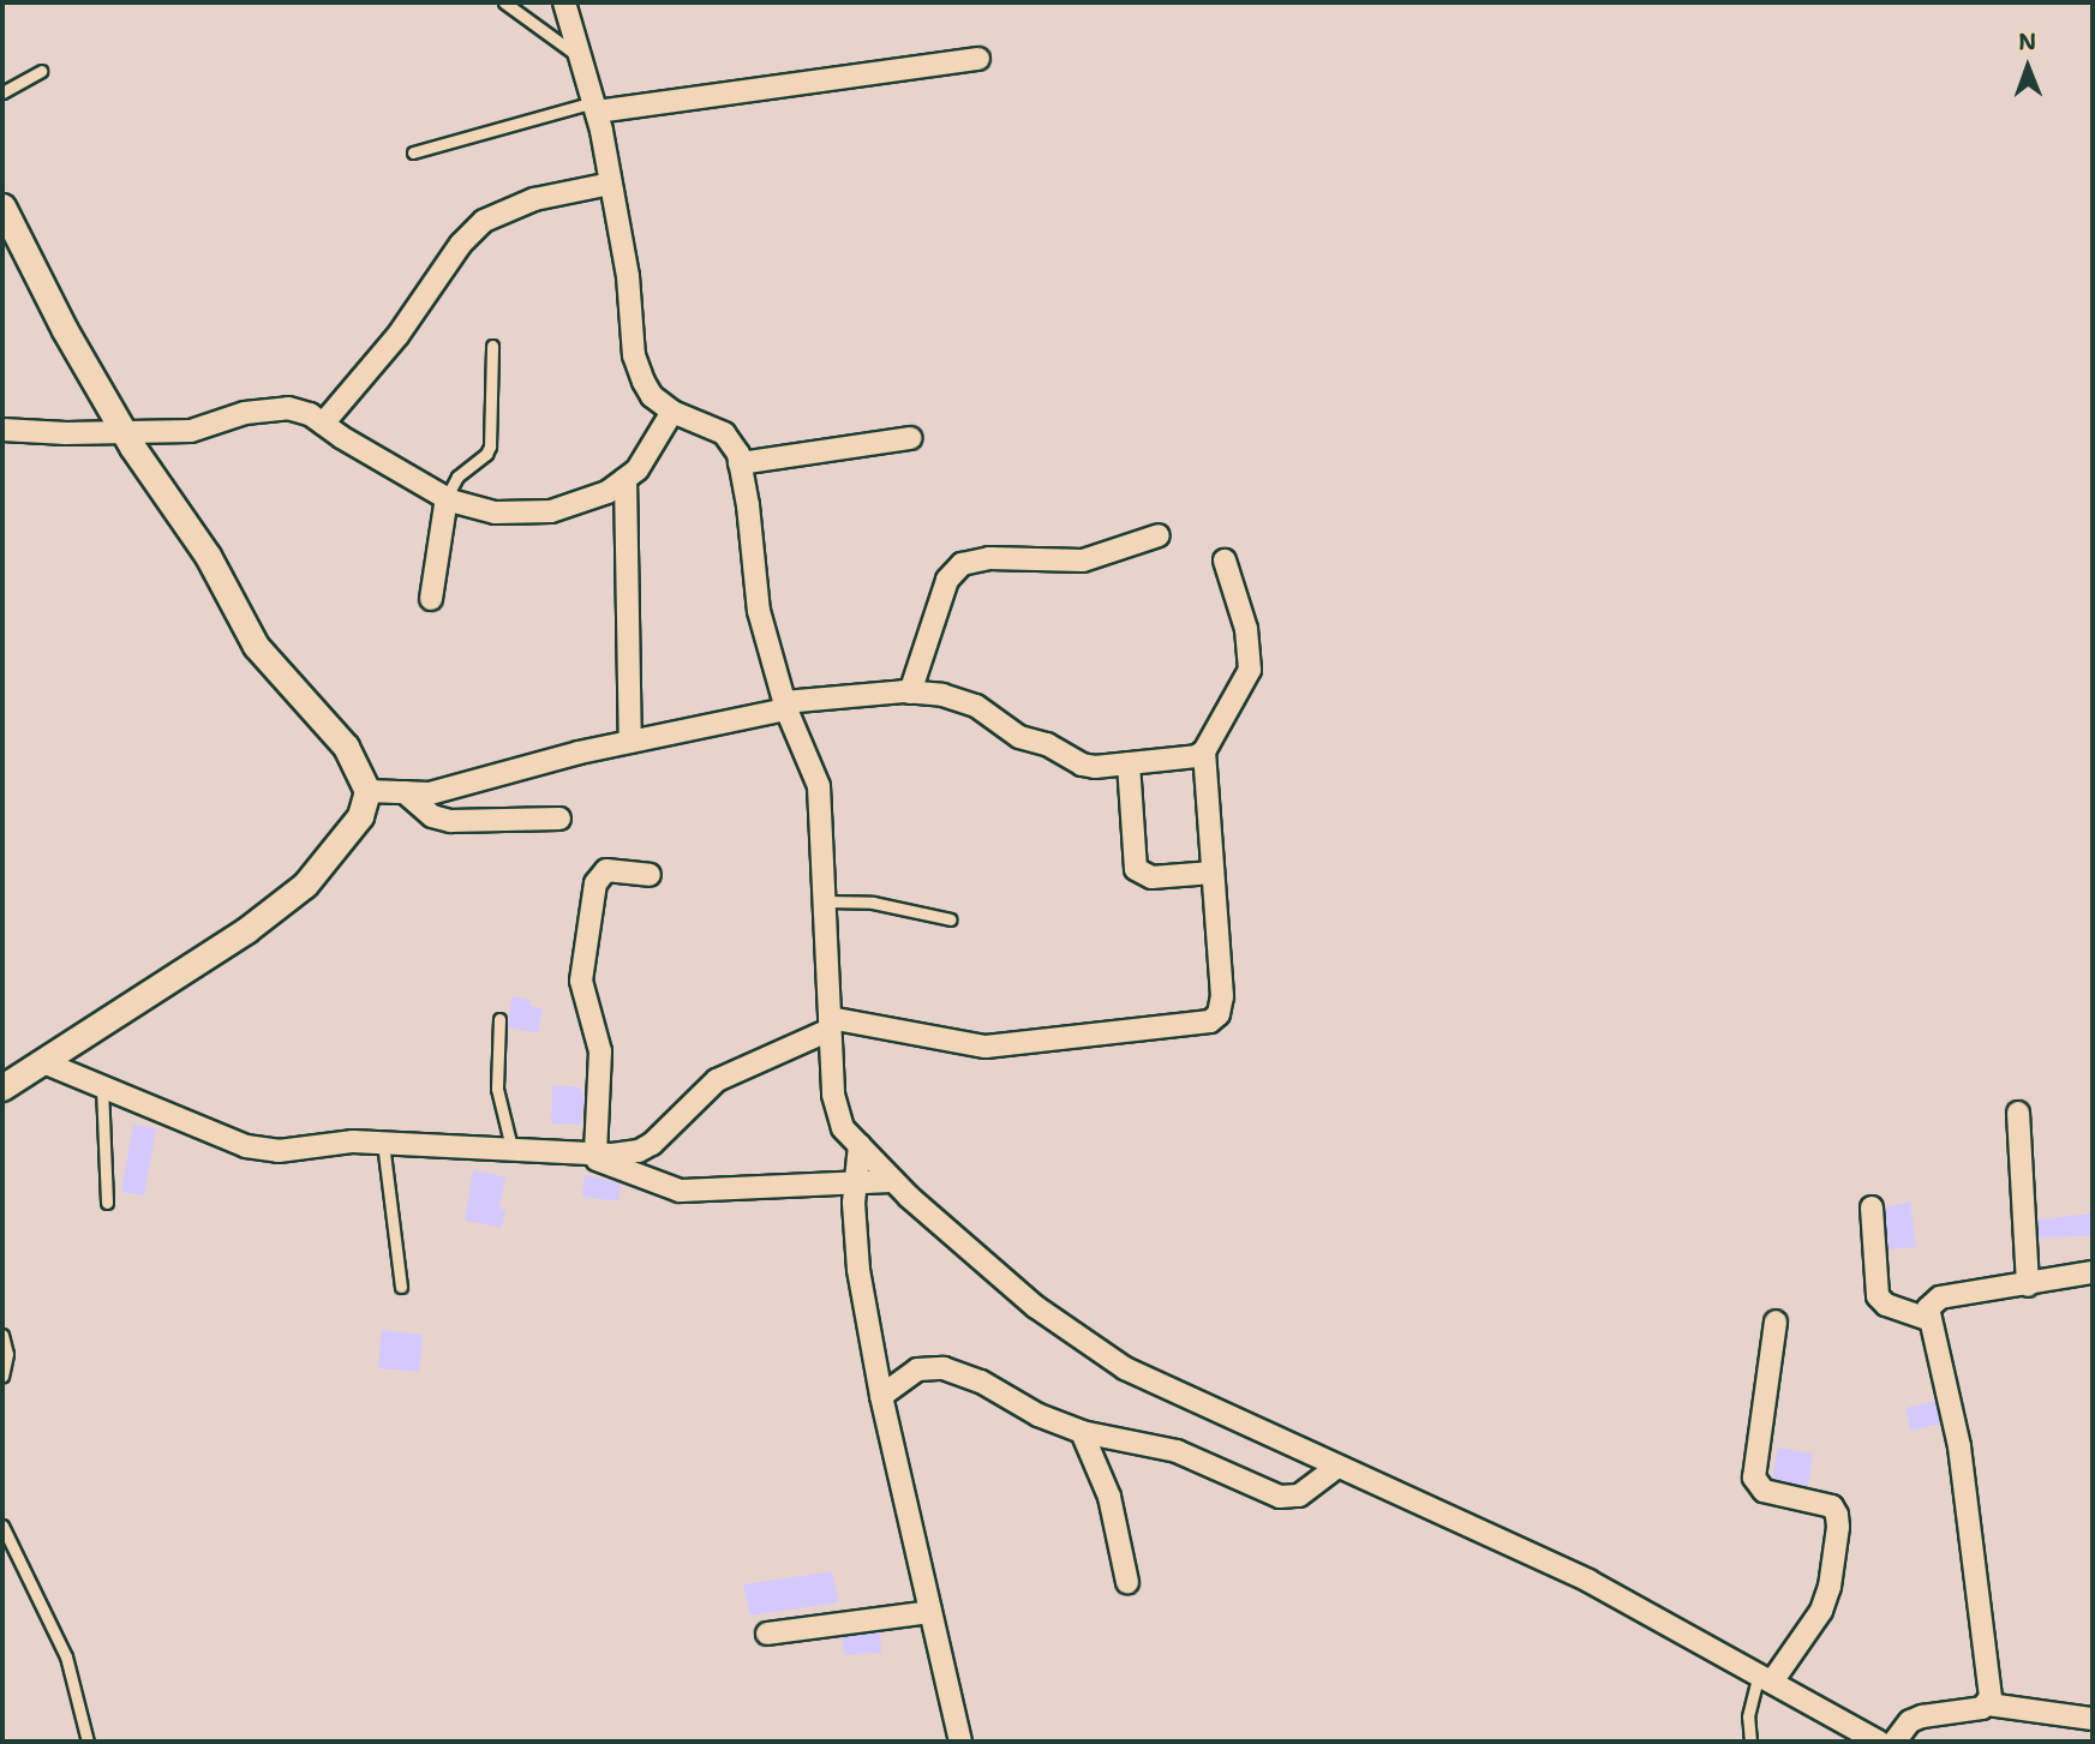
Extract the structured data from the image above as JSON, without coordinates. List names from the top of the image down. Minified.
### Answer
{"north":"top"}
